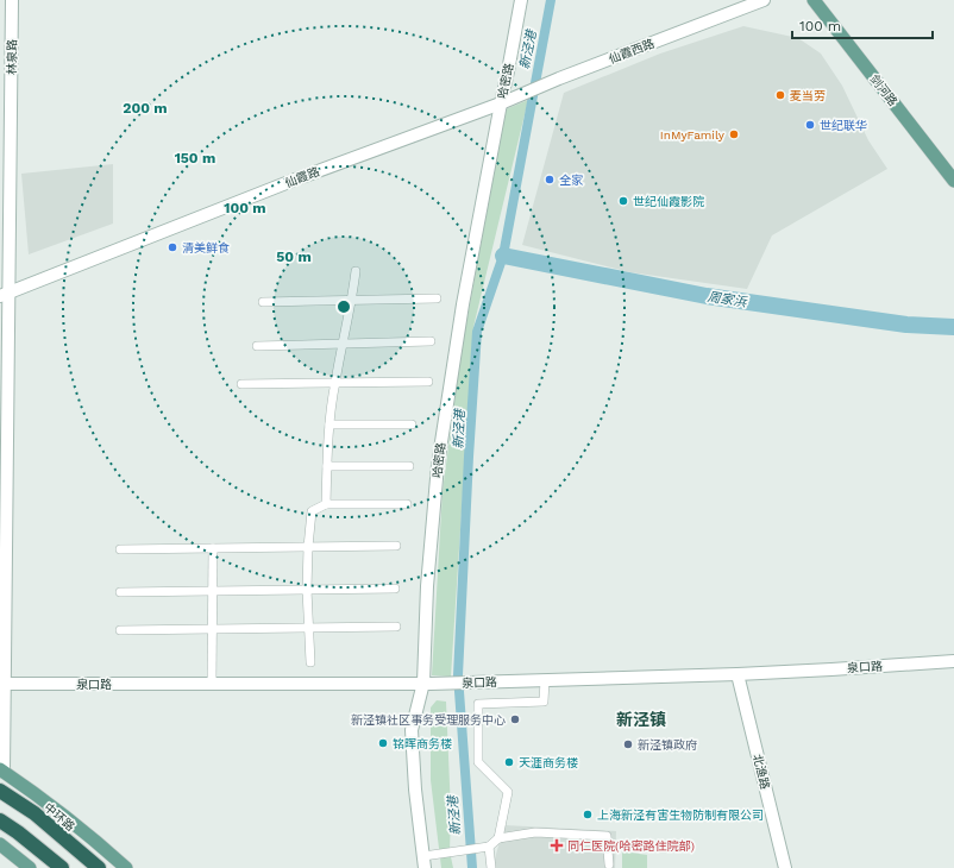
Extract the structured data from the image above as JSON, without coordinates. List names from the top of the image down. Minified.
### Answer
{"streets":{"highway":["中环路"],"main road":["剑河路"],"street":["仙霞西路","林泉路","哈密路","仙霞路","泉口路","北渔路"]},"crossings":[["仙霞西路","哈密路"],["仙霞西路","仙霞路"],["林泉路","仙霞路"],["林泉路","泉口路"],["哈密路","仙霞路"],["哈密路","泉口路"],["泉口路","北渔路"]],"districts":["新泾镇"],"water":["新泾港","周家浜"],"places":{"other":["麦当劳","世纪联华","InMyFamily","全家","世纪仙霞影院","清美鲜食","新泾镇社区事务受理服务中心","铭晖商务楼","新泾镇政府","天涯商务楼","上海新泾有害生物防制有限公司"],"health":["同仁医院(哈密路住院部)"]},"scale_bar":"100 m","rings":["200 m","150 m","100 m","50 m"]}
